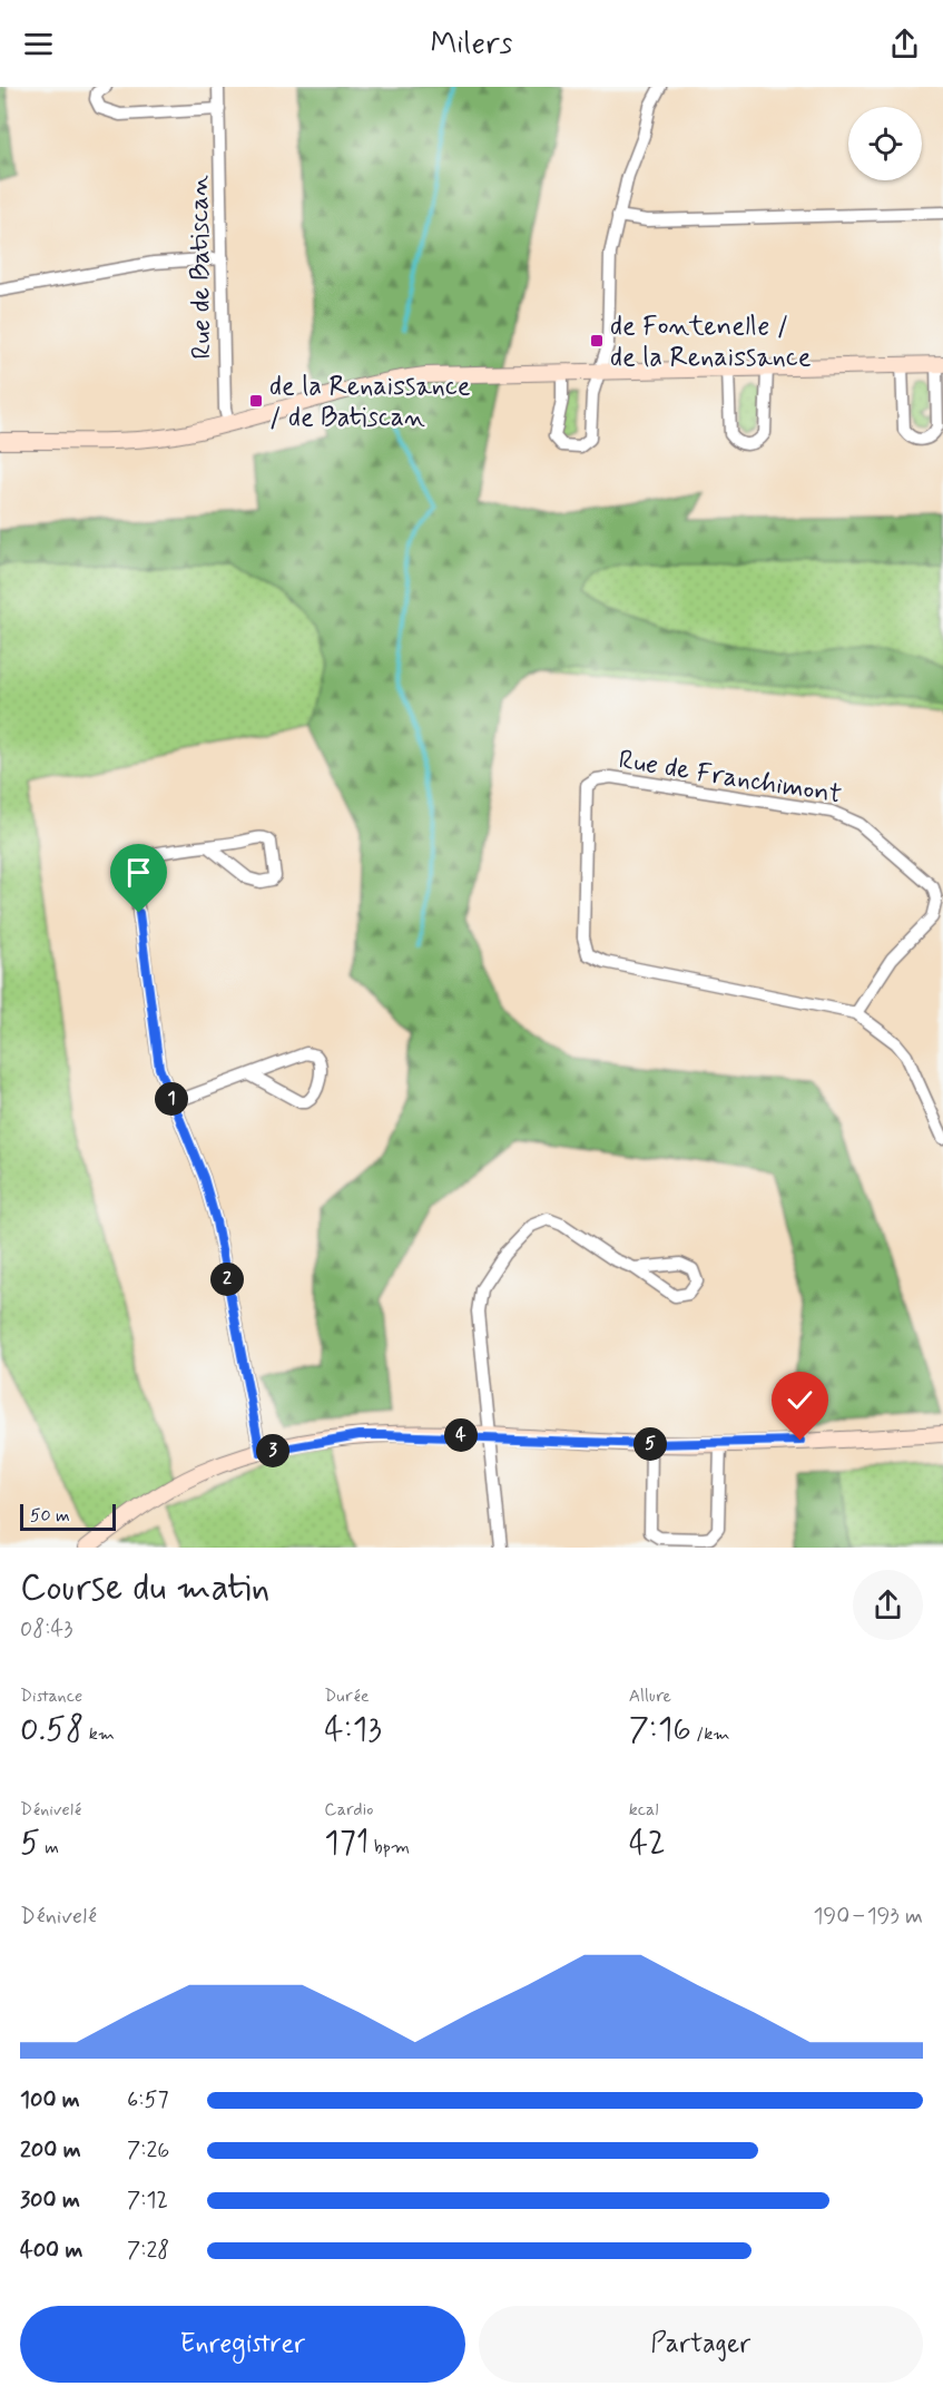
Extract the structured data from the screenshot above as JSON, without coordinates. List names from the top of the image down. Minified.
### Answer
{"streets":{"street":["Rue de Batiscan","Rue de Franchimont"]},"places":{"transit":["de Fontenelle / de la Renaissance","de la Renaissance / de Batiscan"]},"scale_bar":"50 m","page":{"header":"Milers","pins":["1","2","4","5","3"],"scale":"50 m","heading":["Course du matin","08:43"],"stats":[["Distance","0.58 km"],["Durée","4:13"],["Allure","7:16 /km"],["Dénivelé","5 m"],["Cardio","171 bpm"],["kcal","42"]],"chart":["Dénivelé","190–193 m"],"list":[{"name":"100 m","note":"6:57"},{"name":"200 m","note":"7:26"},{"name":"300 m","note":"7:12"},{"name":"400 m","note":"7:28"}],"buttons":["Enregistrer","Partager"]}}
